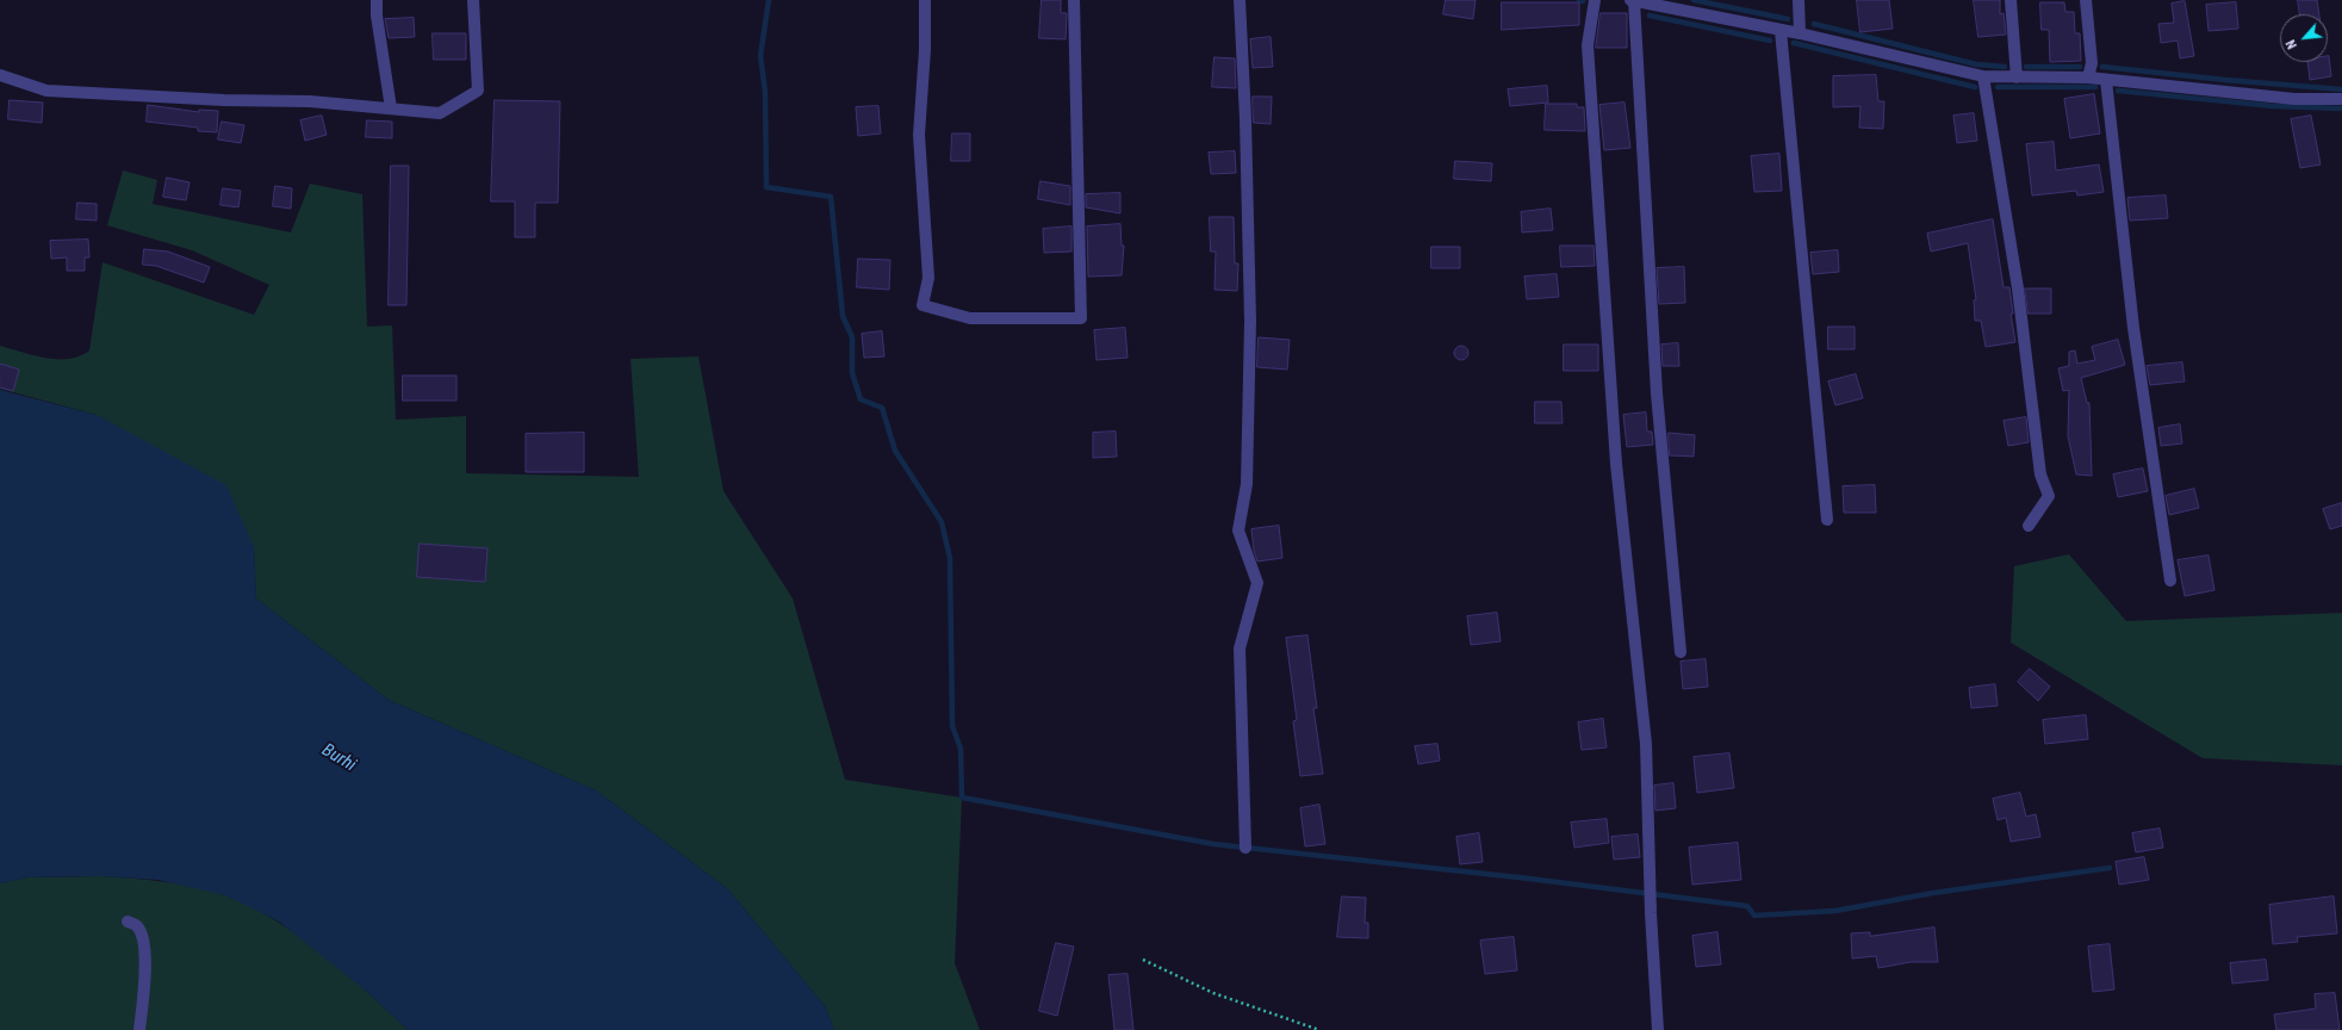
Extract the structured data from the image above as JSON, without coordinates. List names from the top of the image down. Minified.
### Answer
{"water":["Burhi"],"north":"bottom left"}
